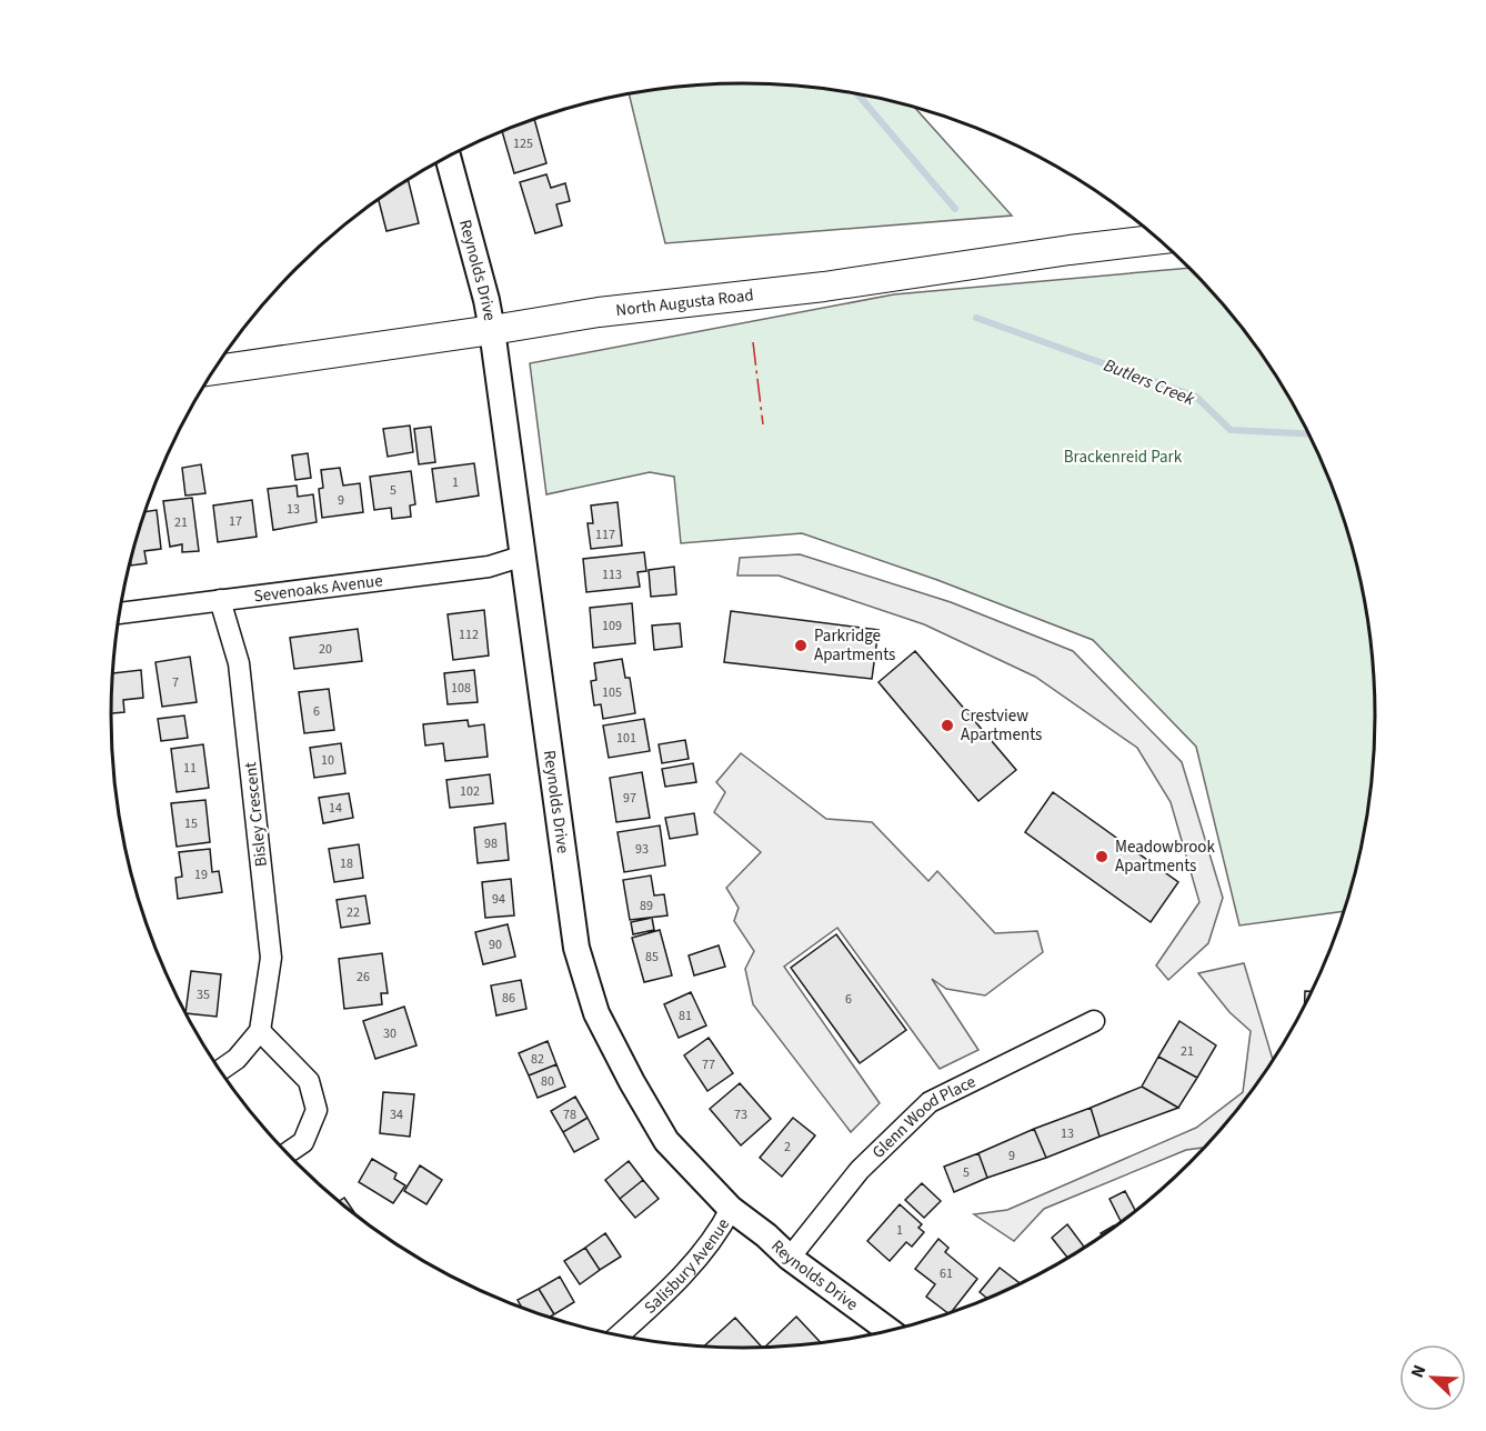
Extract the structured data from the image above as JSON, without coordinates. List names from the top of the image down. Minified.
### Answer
{"streets":{"main road":["North Augusta Road"],"street":["Reynolds Drive","Sevenoaks Avenue","Bisley Crescent","Glenn Wood Place","Salisbury Avenue"]},"crossings":[["Reynolds Drive","North Augusta Road"],["Reynolds Drive","Sevenoaks Avenue"],["Reynolds Drive","Glenn Wood Place"],["Reynolds Drive","Salisbury Avenue"],["Sevenoaks Avenue","Bisley Crescent"]],"water":["Butlers Creek"],"parks":["Brackenreid Park"],"places":["Parkridge Apartments","Crestview Apartments","Meadowbrook Apartments"],"house_numbers":["125","1","5","9","13","17","21","117","113","109","112","20","7","108","105","6","101","10","11","102","97","14","15","98","93","18","19","94","89","22","90","85","26","35","86","6","81","30","21","82","77","80","34","78","73","13","2","9","5","1","61"],"north":"top left"}
